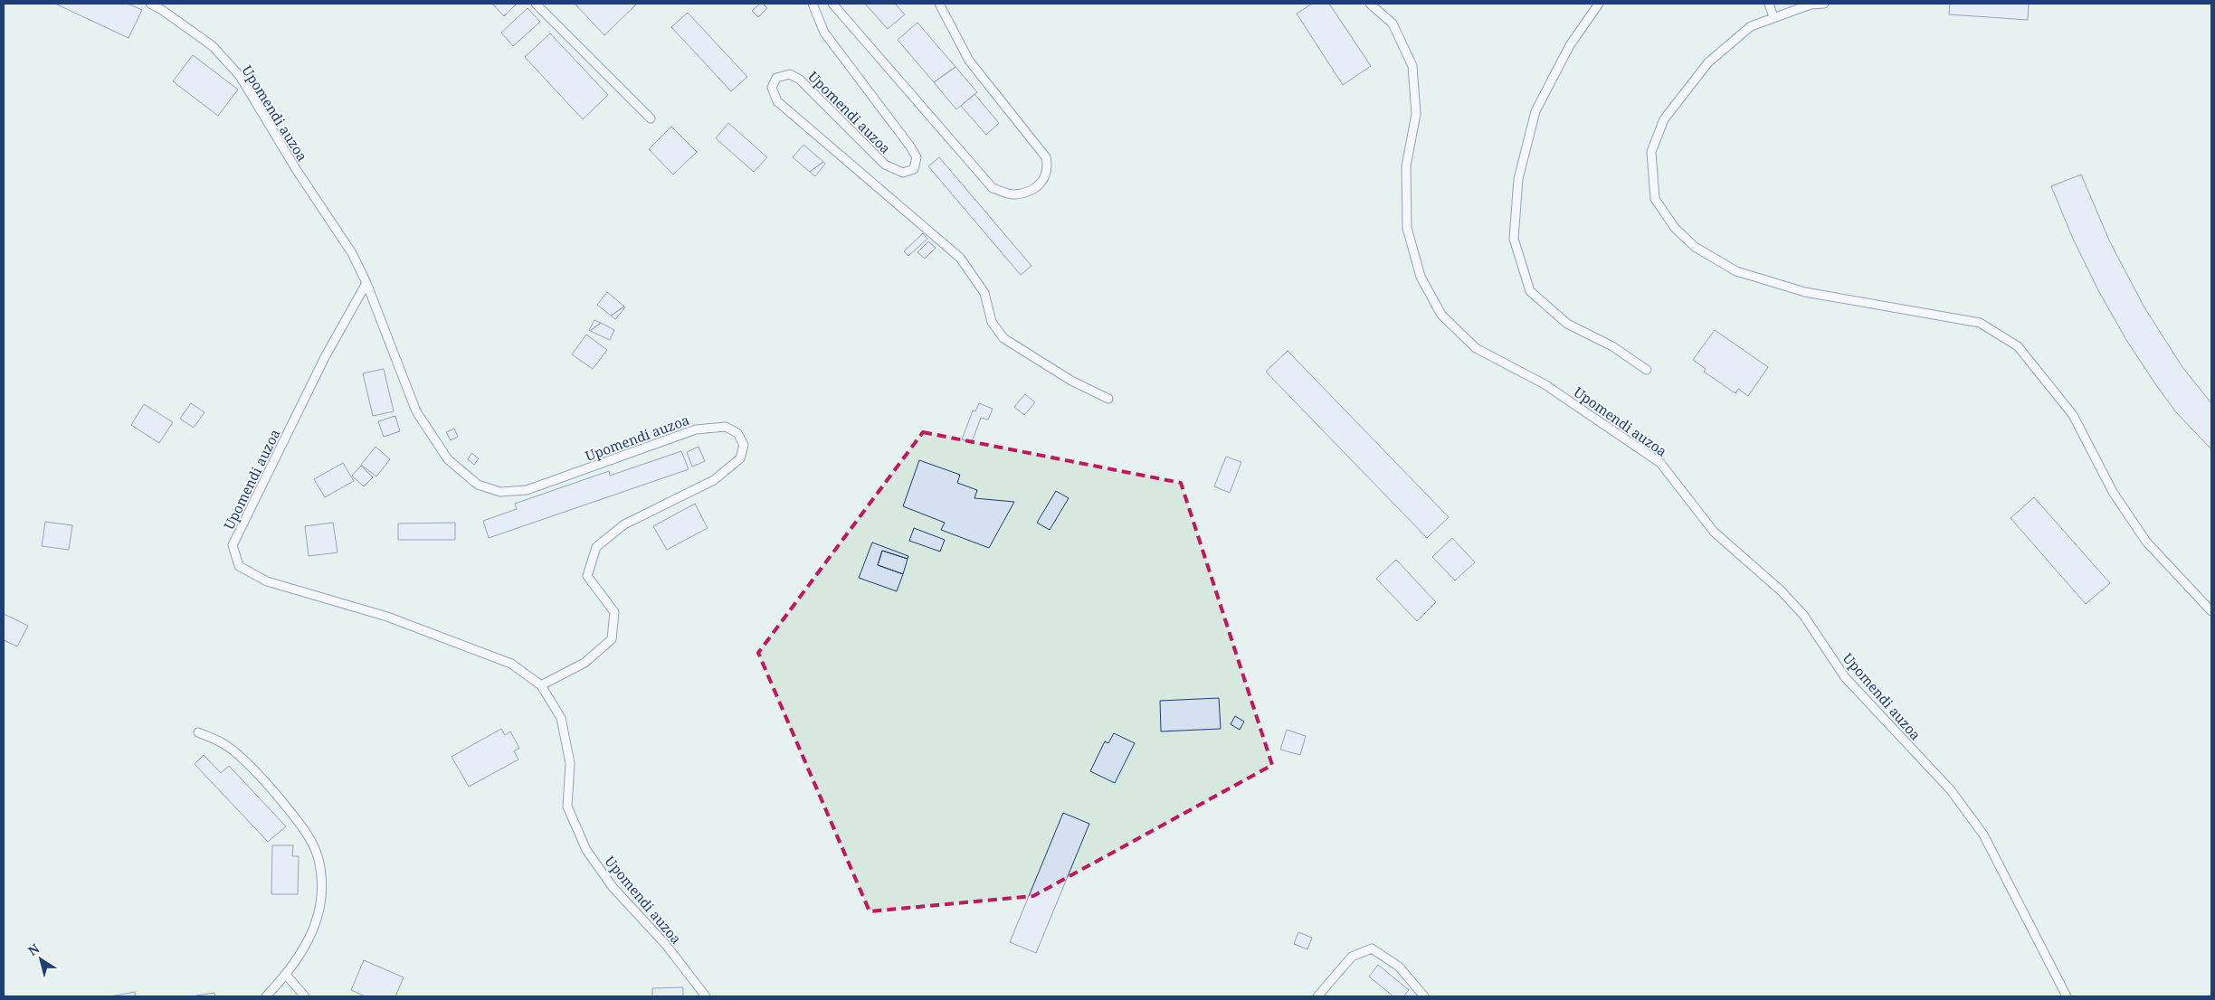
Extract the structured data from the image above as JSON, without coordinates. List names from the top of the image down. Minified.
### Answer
{"streets":{"lane":["Upomendi auzoa"]},"north":"top left"}
